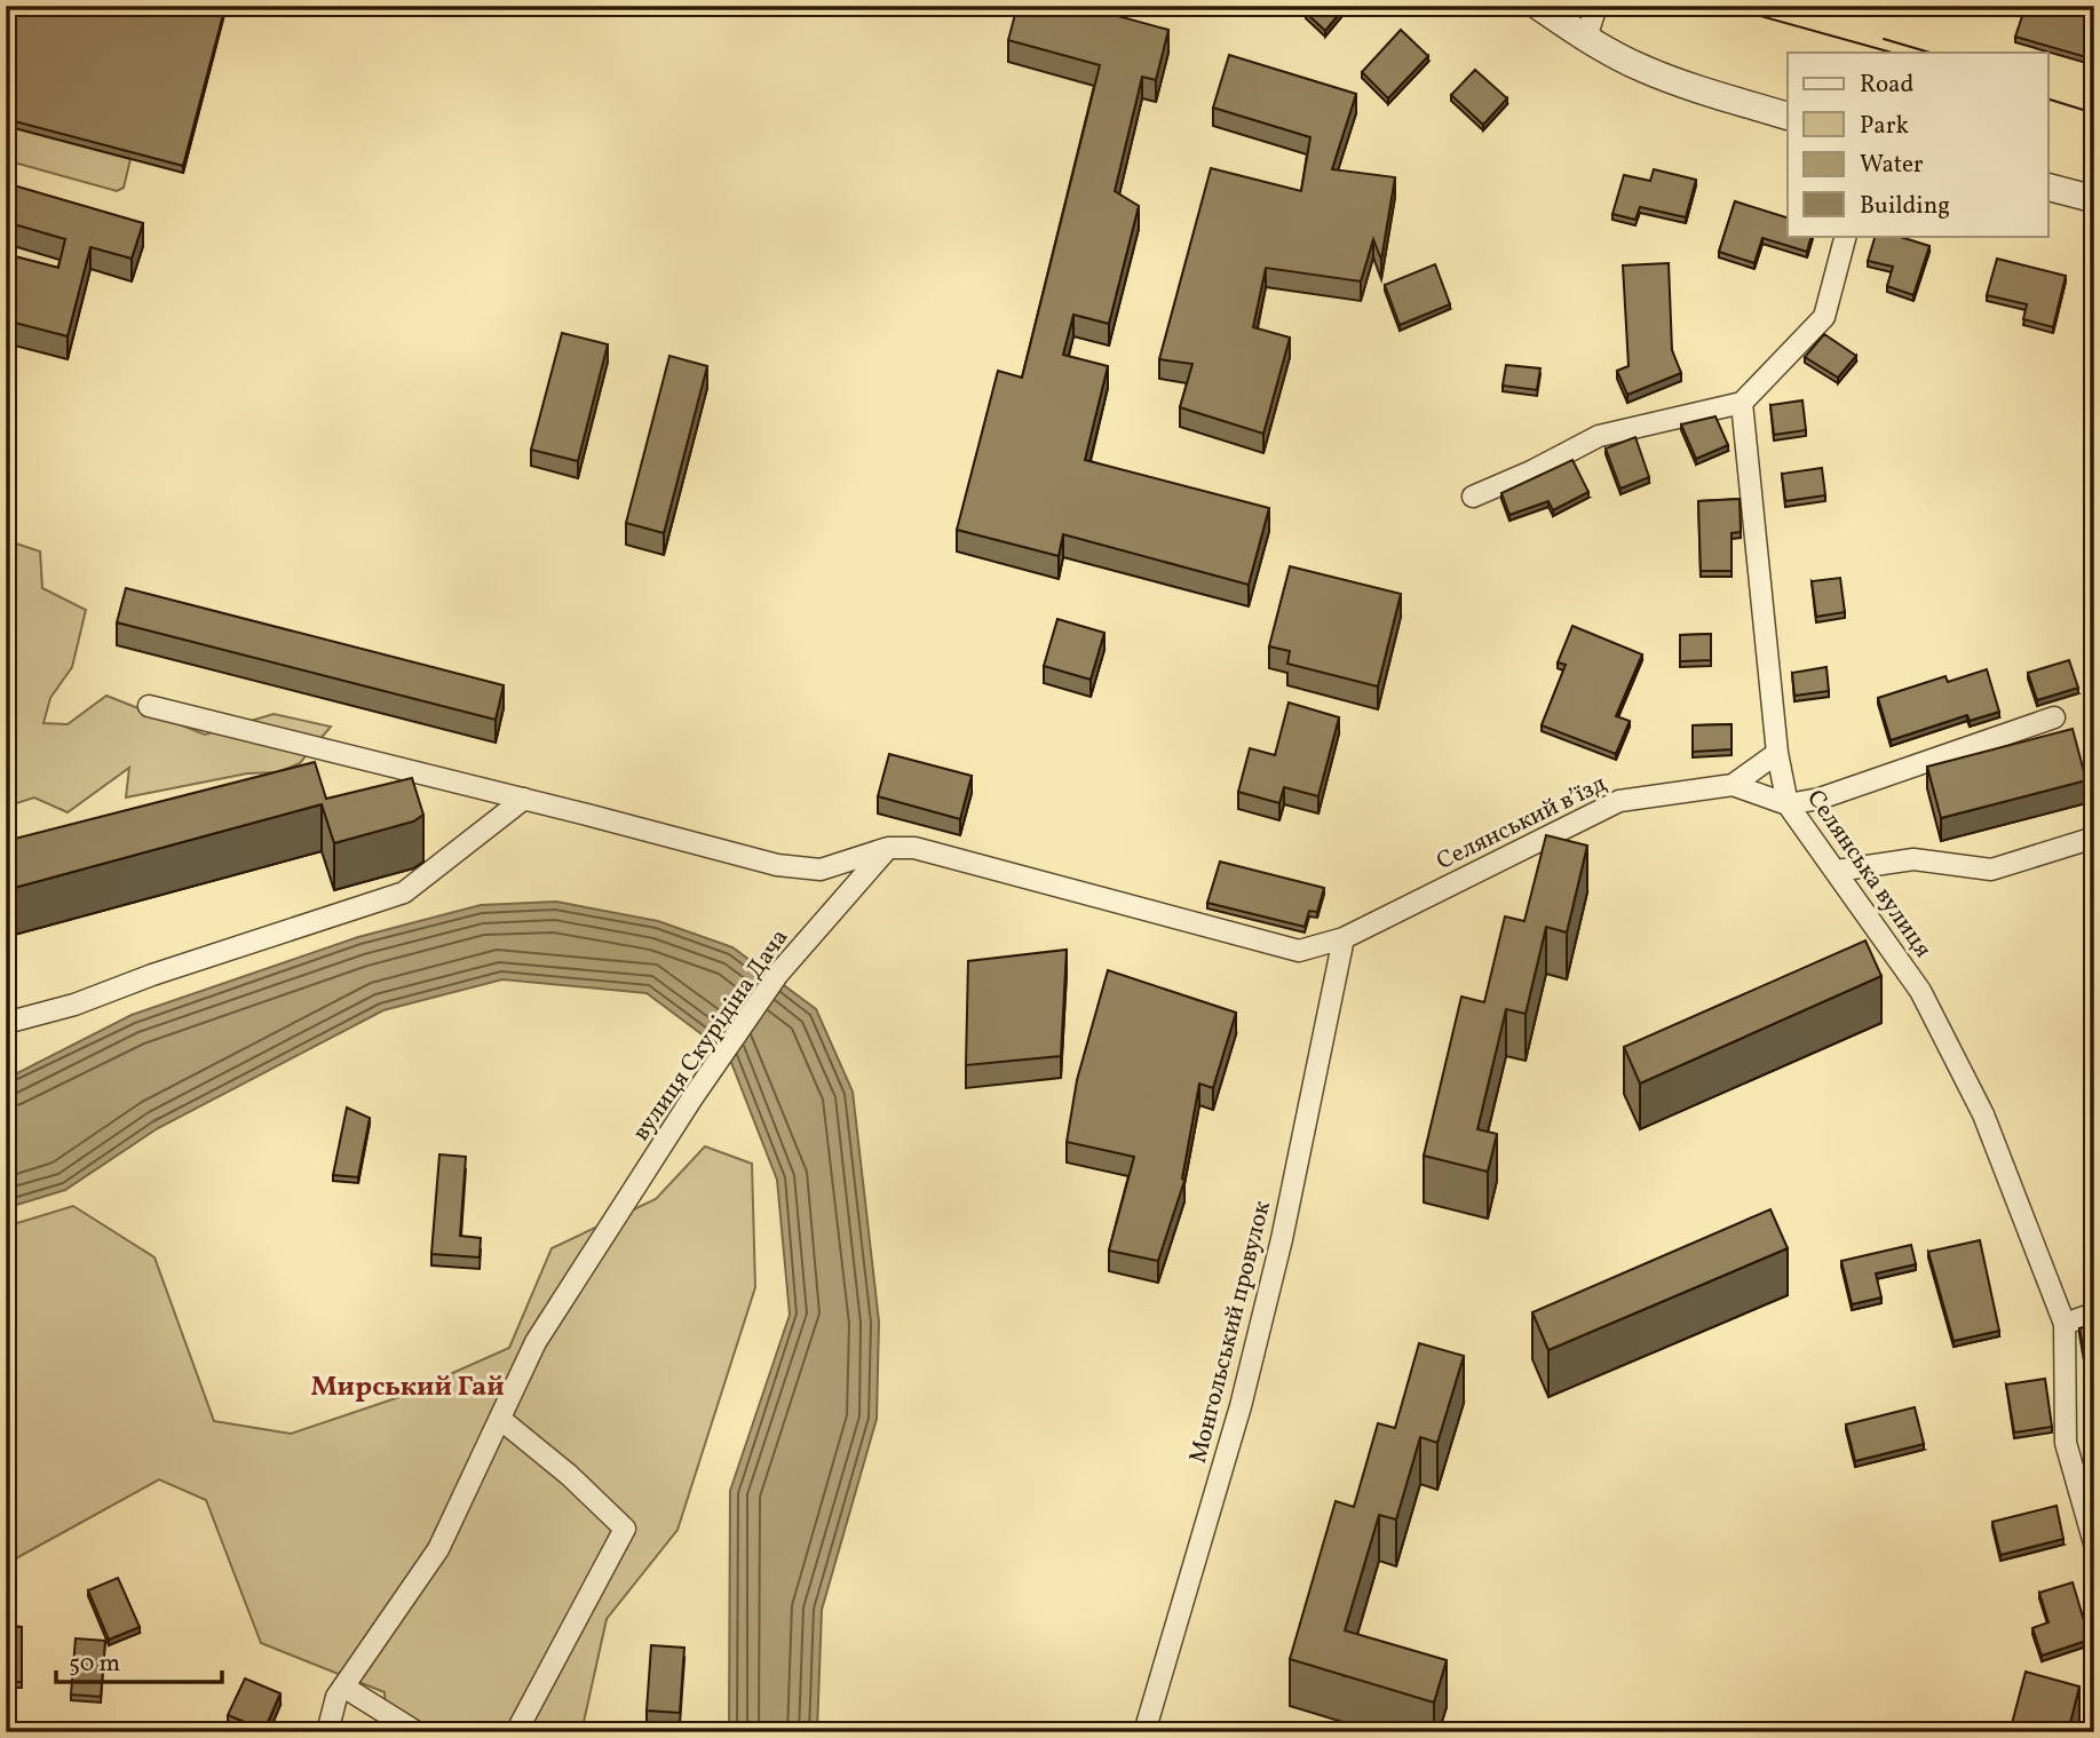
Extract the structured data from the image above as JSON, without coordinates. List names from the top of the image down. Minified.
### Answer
{"streets":{"street":["Селянський вʼїзд","Селянська вулиця","вулиця Скурідіна Дача","Монгольський провулок"]},"crossings":[["Селянський вʼїзд","Селянська вулиця"],["Селянський вʼїзд","Монгольський провулок"]],"districts":["Мирський Гай"],"legend":["Road","Park","Water","Building"],"scale_bar":"50 m"}
